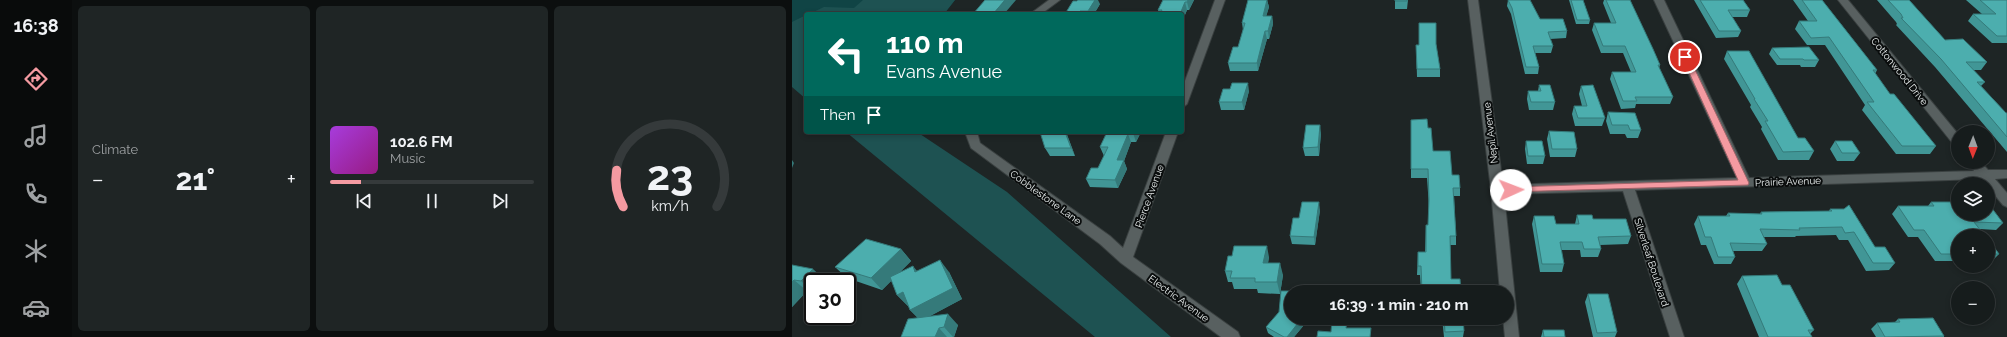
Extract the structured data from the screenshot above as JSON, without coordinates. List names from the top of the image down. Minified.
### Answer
{"streets":{"street":["Cottonwood Drive","Nepil Avenue","Prairie Avenue","Pierce Avenue","Cobblestone Lane","Silverleaf Boulevard","Electric Avenue"]},"crossings":[["Nepil Avenue","Prairie Avenue"],["Prairie Avenue","Silverleaf Boulevard"],["Pierce Avenue","Cobblestone Lane"],["Pierce Avenue","Electric Avenue"],["Cobblestone Lane","Electric Avenue"]],"north":"bottom","page":{"tabs":"16:38","tile":"Climate","turn":["110 m","Evans Avenue"],"then":"Then","map_buttons":["+","−"],"song":["102.6 FM","Music"],"heat":["−","21°","+"],"limit":"30","trip":"16:39 · 1 min · 210 m","gauge":["23","km/h"]}}
